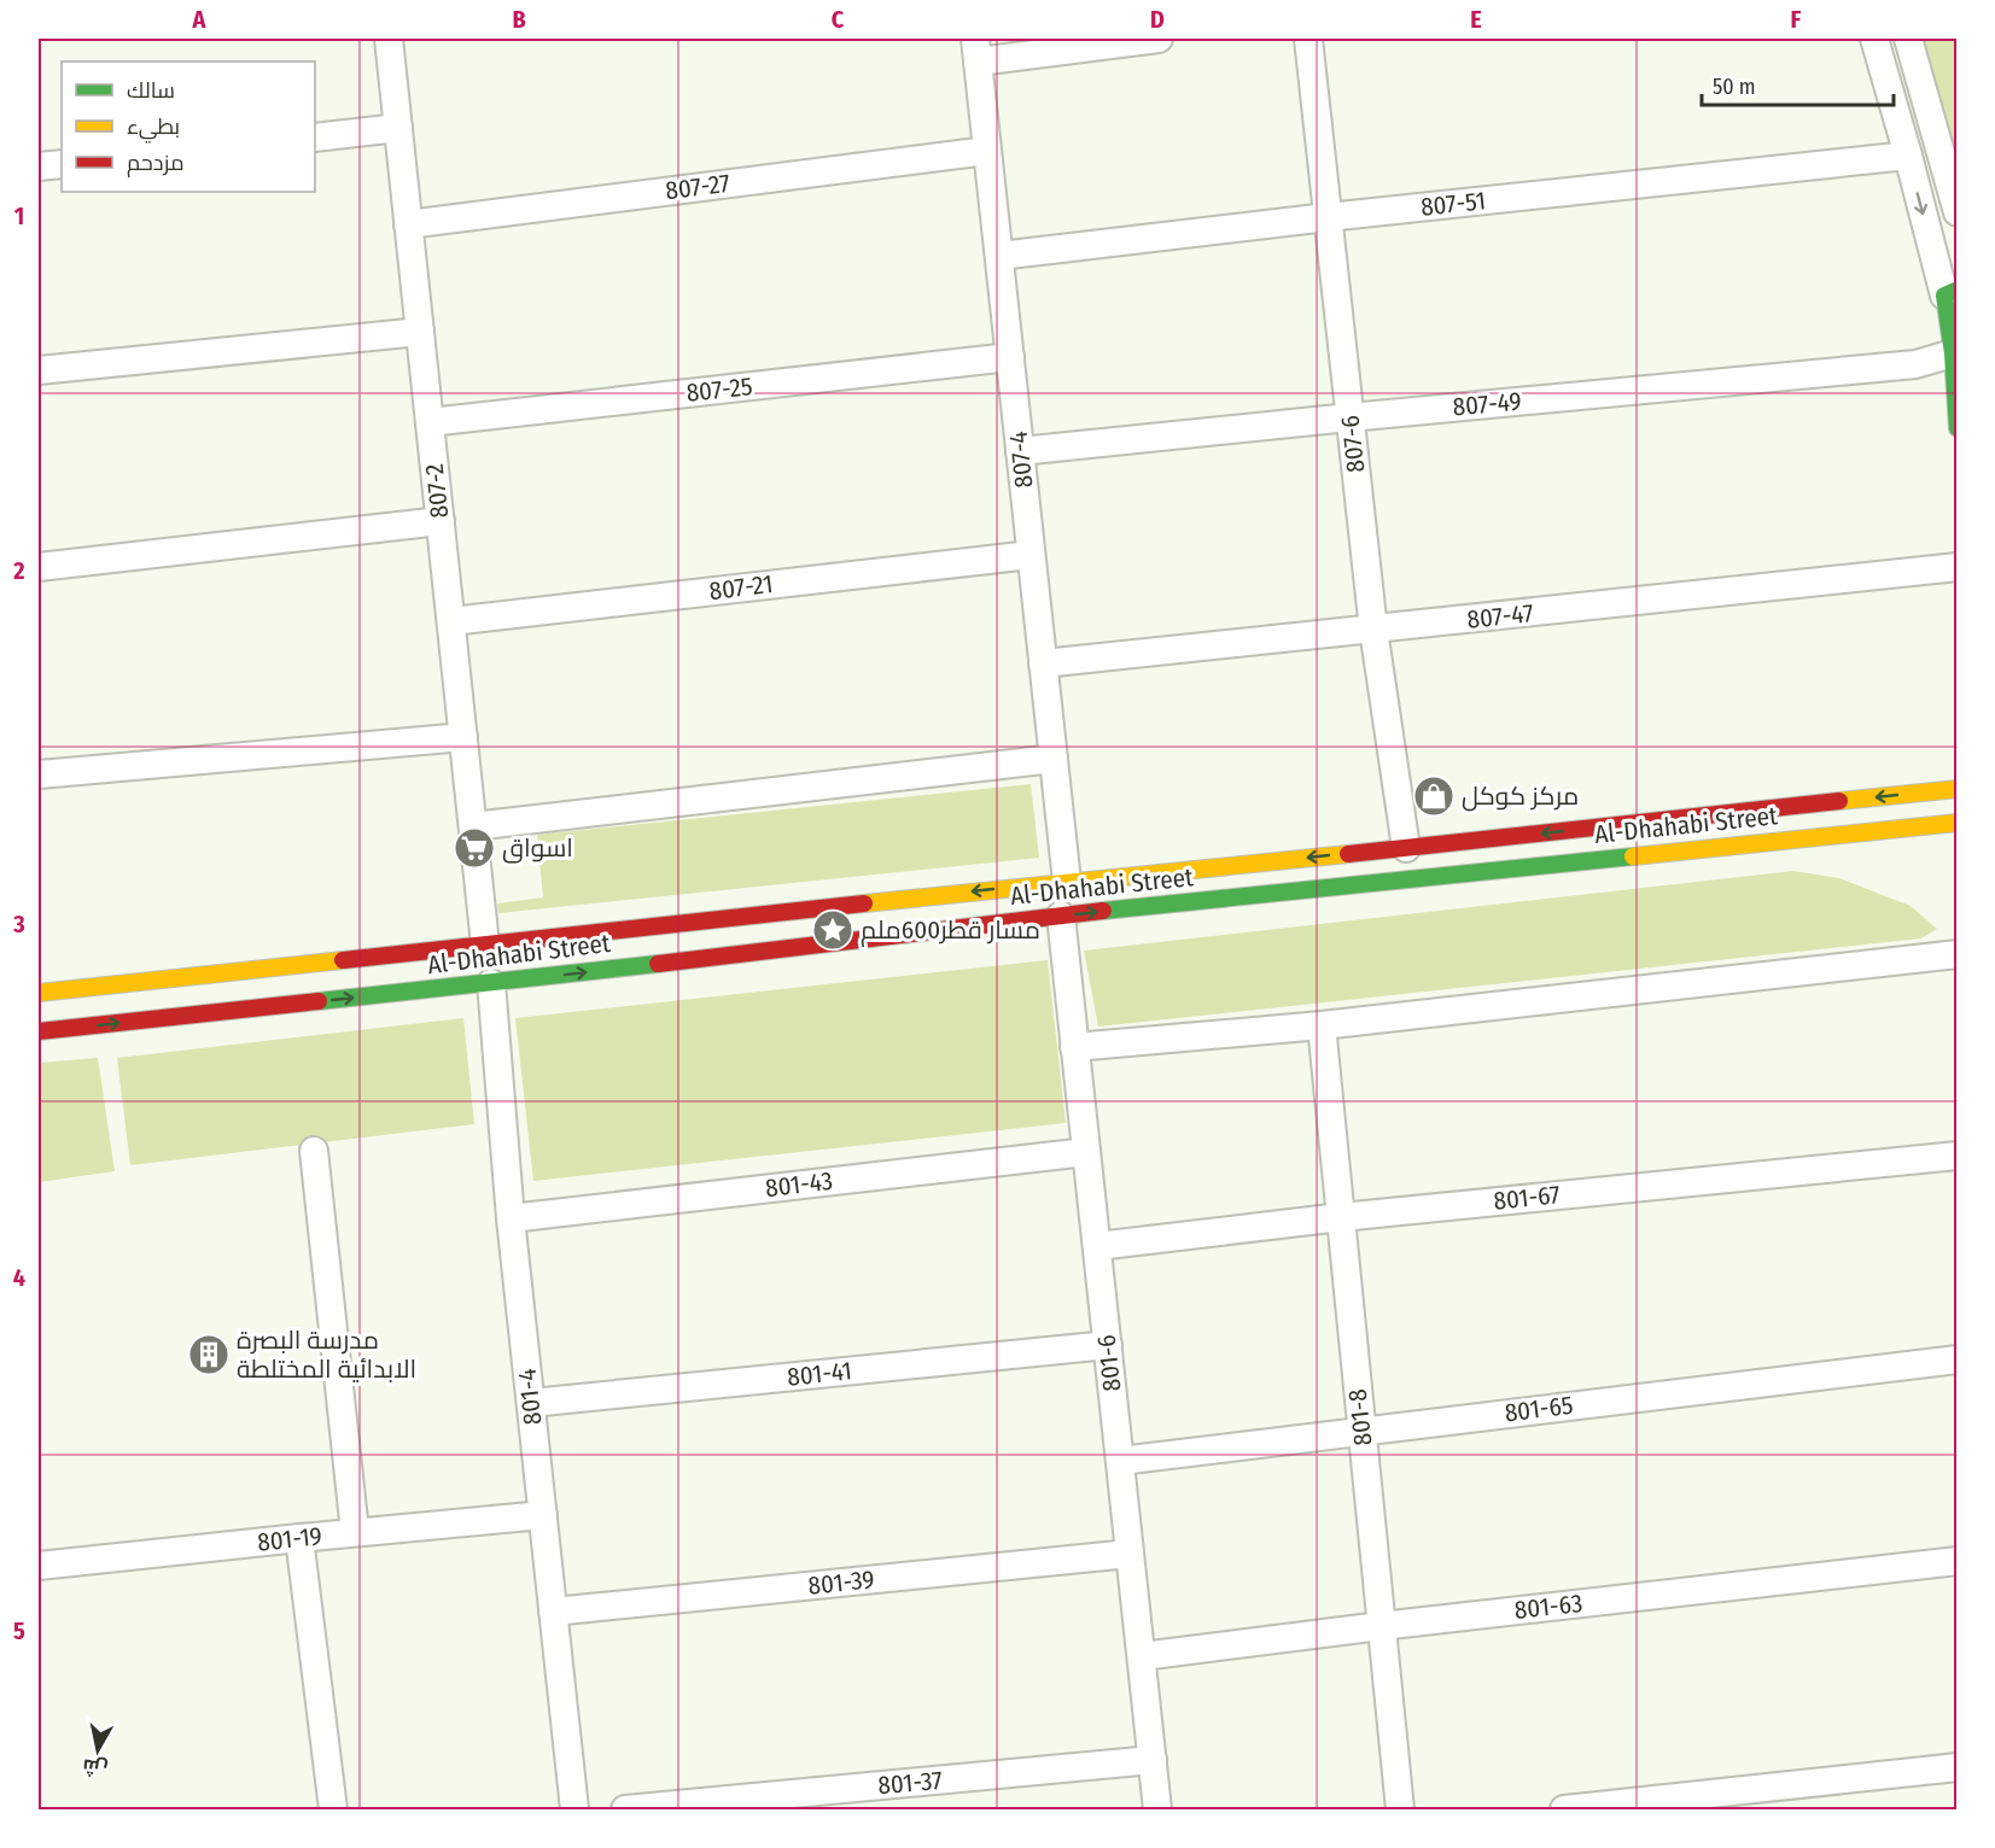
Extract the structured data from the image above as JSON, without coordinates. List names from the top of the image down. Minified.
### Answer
{"streets":{"street":["807-27","807-51","807-25","807-49","807-6","807-4","807-2","807-21","807-47","Al-Dhahabi Street","801-43","801-67","801-6","801-41","801-4","801-65","801-8","801-19","801-39","801-63","801-37"]},"crossings":[["807-27","807-4"],["807-27","807-2"],["807-51","807-6"],["807-51","807-4"],["807-25","807-4"],["807-25","807-2"],["807-49","807-6"],["807-49","807-4"],["807-6","807-47"],["807-6","Al-Dhahabi Street"],["807-4","807-21"],["807-4","807-47"],["807-4","Al-Dhahabi Street"],["807-2","807-21"],["807-2","Al-Dhahabi Street"],["Al-Dhahabi Street","801-6"],["Al-Dhahabi Street","801-4"],["801-43","801-6"],["801-43","801-4"],["801-67","801-6"],["801-67","801-8"],["801-6","801-41"],["801-6","801-65"],["801-6","801-39"],["801-6","801-63"],["801-6","801-37"],["801-41","801-4"],["801-4","801-19"],["801-4","801-39"],["801-65","801-8"],["801-8","801-63"]],"places":{"shop":["مركز كوكل"],"supermarket":["اسواق"],"place":["مسار قطر600ملم"],"building":["مدرسة البصرة الابدائية المختلطة"]},"legend":["سالك","بطيء","مزدحم"],"scale_bar":"50 m","north":"bottom","grid":{"columns":["A","B","C","D","E","F"],"rows":["1","2","3","4","5"]}}
